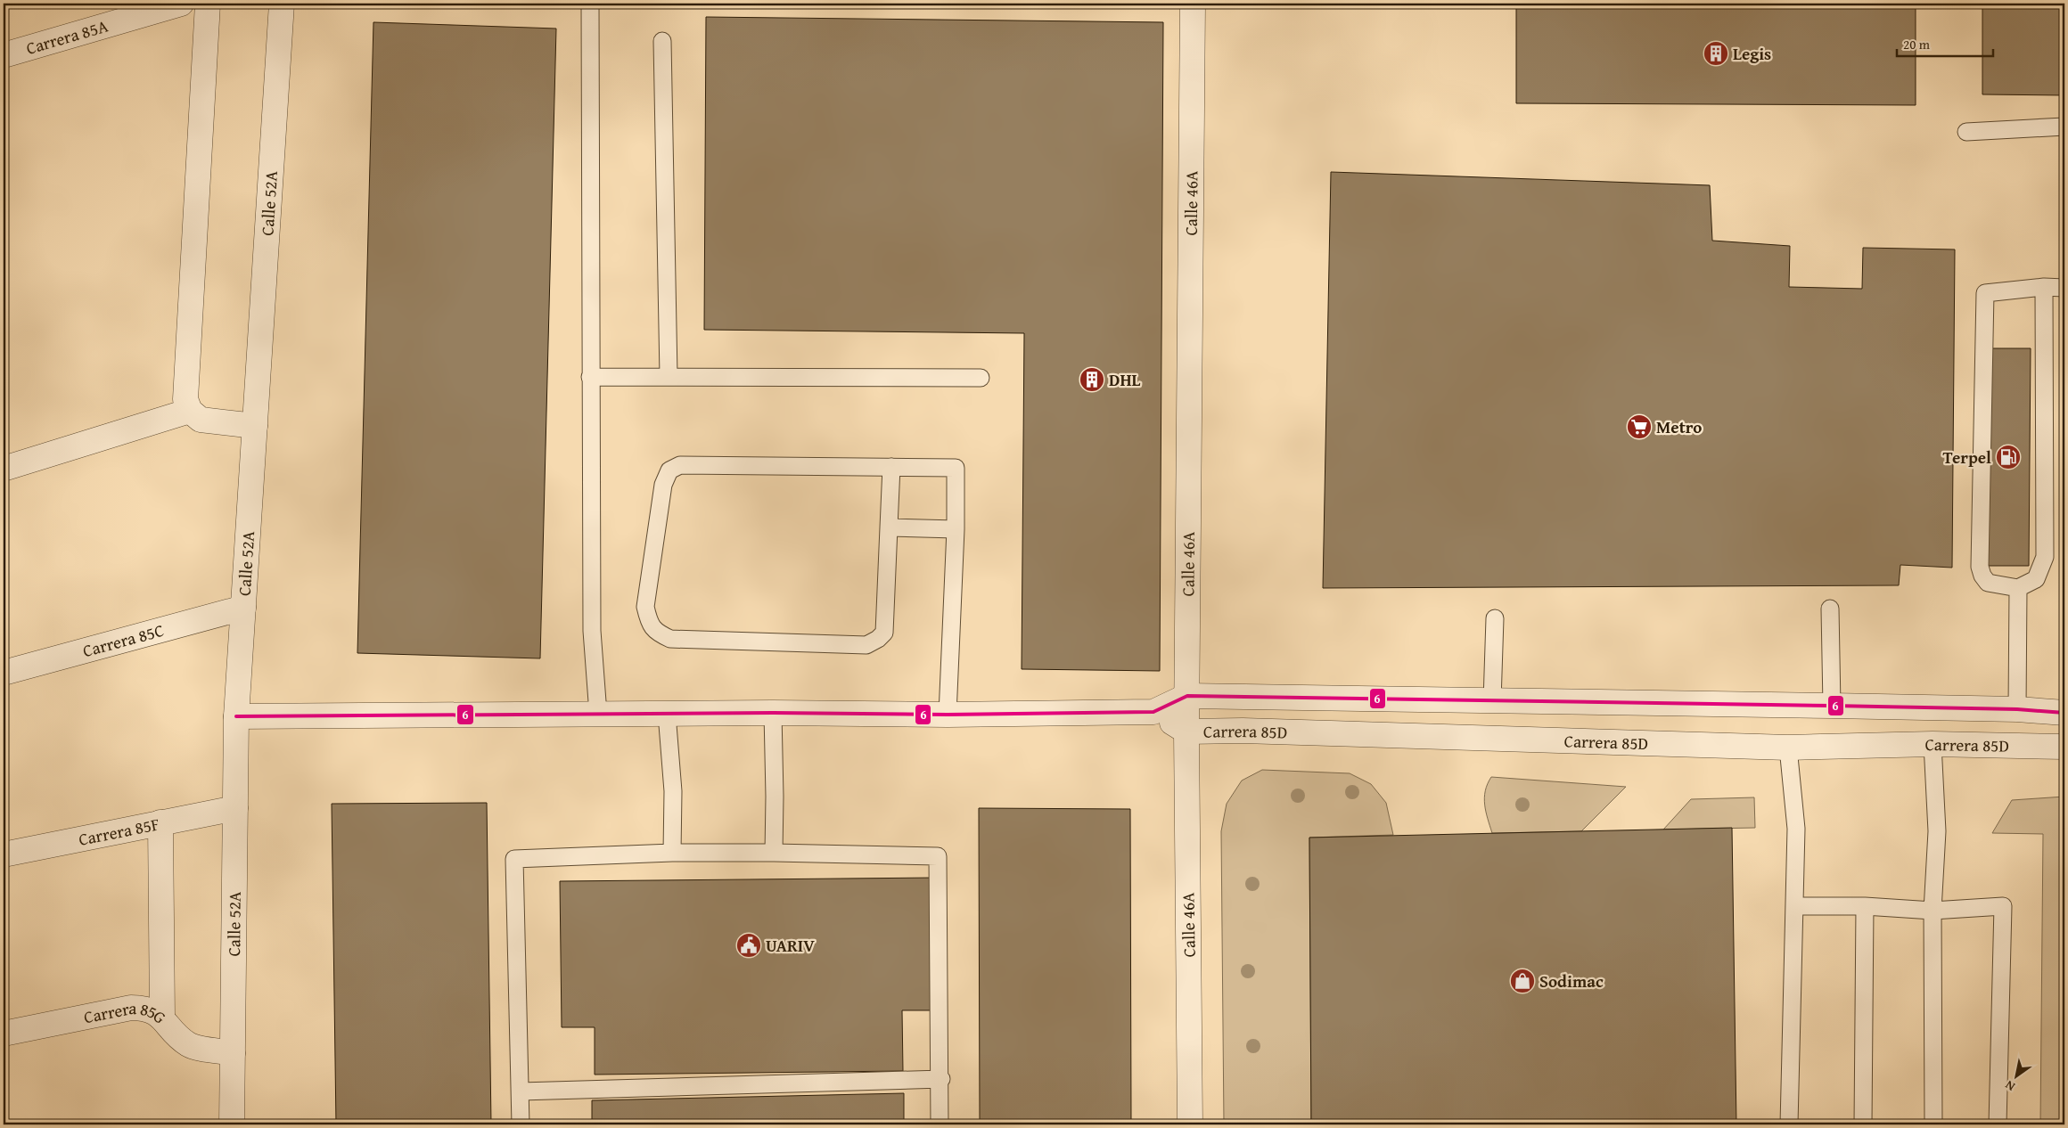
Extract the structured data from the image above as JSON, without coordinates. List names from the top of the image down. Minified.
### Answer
{"streets":{"street":["Carrera 85A","Calle 52A","Calle 46A","Carrera 85C","Carrera 85D","Carrera 85F","Carrera 85G"]},"crossings":[["Calle 52A","Carrera 85C"],["Calle 52A","Carrera 85D"],["Calle 52A","Carrera 85F"],["Calle 52A","Carrera 85G"],["Calle 46A","Carrera 85D"]],"places":{"building":["Legis","DHL"],"supermarket":["Metro"],"fuel station":["Terpel"],"public building":["UARIV"],"shop":["Sodimac"]},"lines":["transit line 6"],"scale_bar":"20 m","north":"bottom left"}
